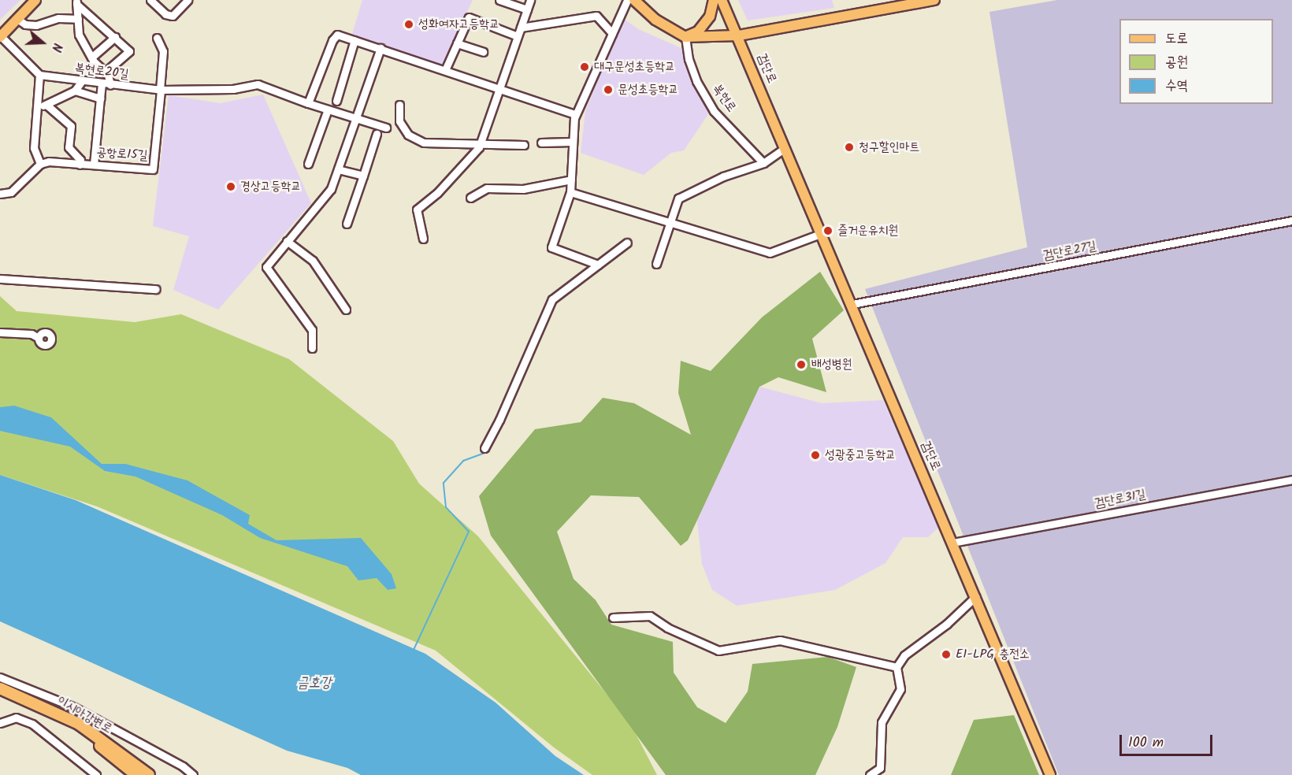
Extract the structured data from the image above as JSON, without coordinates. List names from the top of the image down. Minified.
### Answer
{"streets":{"highway":["이시아강변로"],"main road":["검단로"],"street":["복현로20길","복현로","공항로15길","검단로27길","검단로31길"]},"crossings":[["검단로","검단로27길"],["검단로","검단로31길"],["복현로20길","공항로15길"]],"water":["금호강"],"places":["성화여자고등학교","대구문성초등학교","문성초등학교","청구할인마트","경상고등학교","즐거운유치원","배성병원","성광중고등학교","E1-LPG 충전소"],"legend":["도로","공원","수역"],"scale_bar":"100 m","north":"right"}
